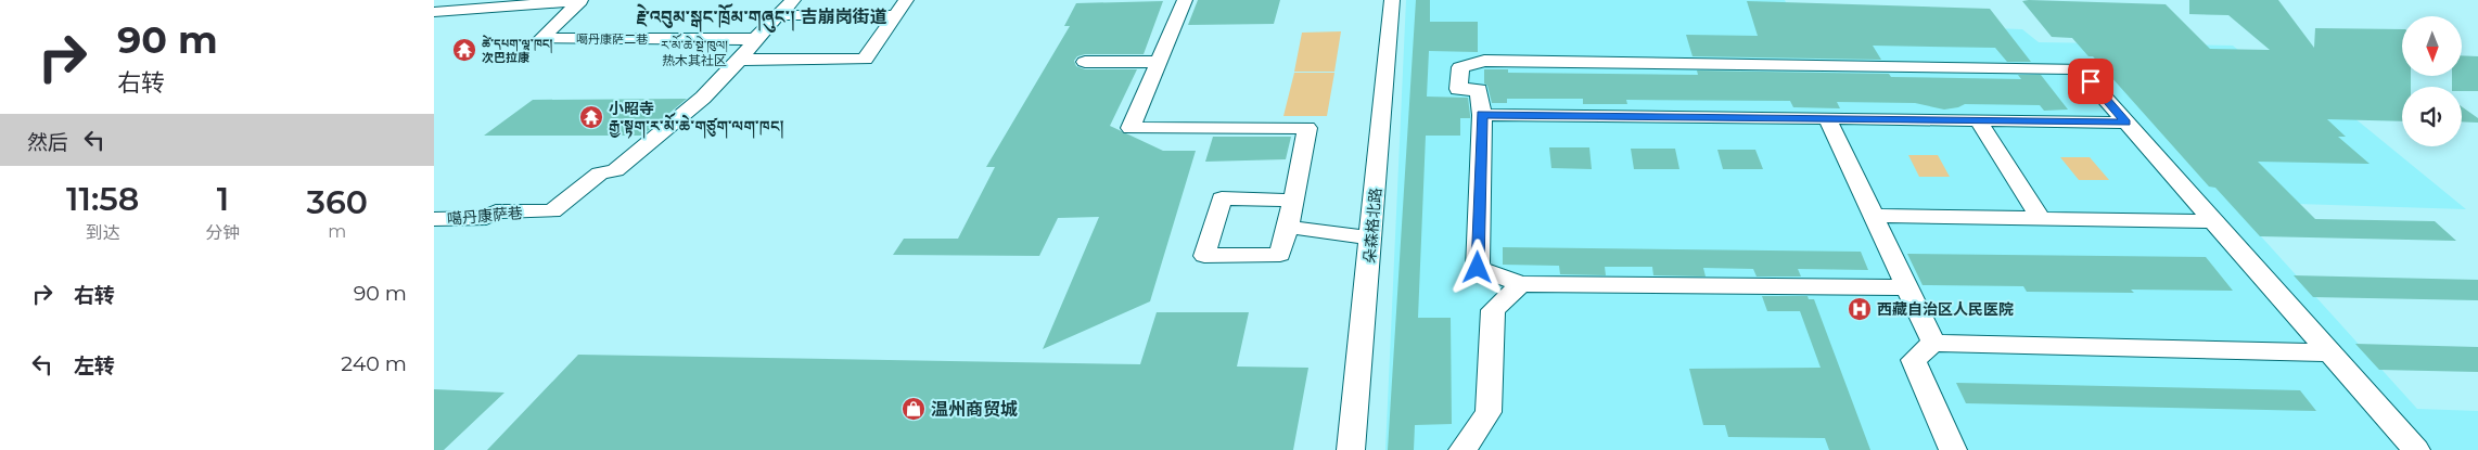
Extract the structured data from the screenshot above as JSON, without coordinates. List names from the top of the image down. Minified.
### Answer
{"streets":{"street":["噶丹康萨二巷","噶丹康萨巷","朵森格北路"]},"crossings":[["噶丹康萨二巷","噶丹康萨巷"]],"districts":["རྗེ་འབུམ་སྒང་ཁྲོམ་གཞུང་། 吉崩岗街道","ར་མོ་ཆེ་སྡེ་ཁུལ། 热木其社区"],"places":{"temple":["ཚེ་དཔག་ལྷ་ཁང། 次巴拉康","小昭寺 རྒྱ་སྟག་ར་མོ་ཆེ་གཙུག་ལག་ཁང།"],"hospital":["西藏自治区人民医院"],"shop":["温州商贸城"]},"north":"bottom","page":{"turn":["90 m","右转"],"then":"然后","eta":["11:58","到达","1","分钟","360","m"],"list":[{"name":"右转","value":"90 m"},{"name":"左转","value":"240 m"}]}}
